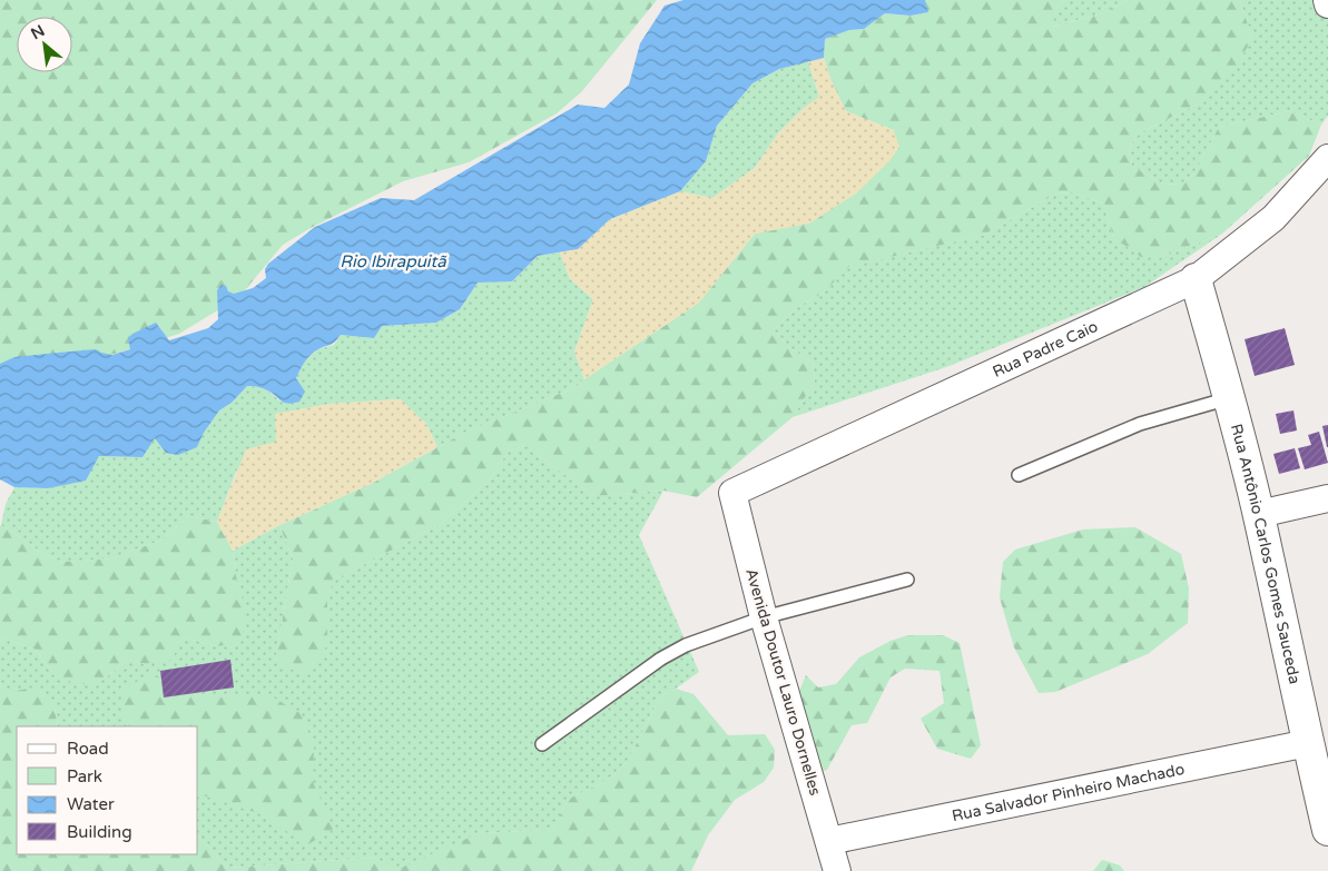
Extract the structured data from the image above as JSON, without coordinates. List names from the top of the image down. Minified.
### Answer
{"streets":{"street":["Rua Padre Caio","Rua Antônio Carlos Gomes Sauceda","Avenida Doutor Lauro Dornelles","Rua Salvador Pinheiro Machado"]},"crossings":[["Rua Padre Caio","Rua Antônio Carlos Gomes Sauceda"],["Rua Padre Caio","Avenida Doutor Lauro Dornelles"],["Rua Antônio Carlos Gomes Sauceda","Rua Salvador Pinheiro Machado"],["Avenida Doutor Lauro Dornelles","Rua Salvador Pinheiro Machado"]],"water":["Rio Ibirapuitã"],"legend":["Road","Park","Water","Building"],"north":"top left"}
